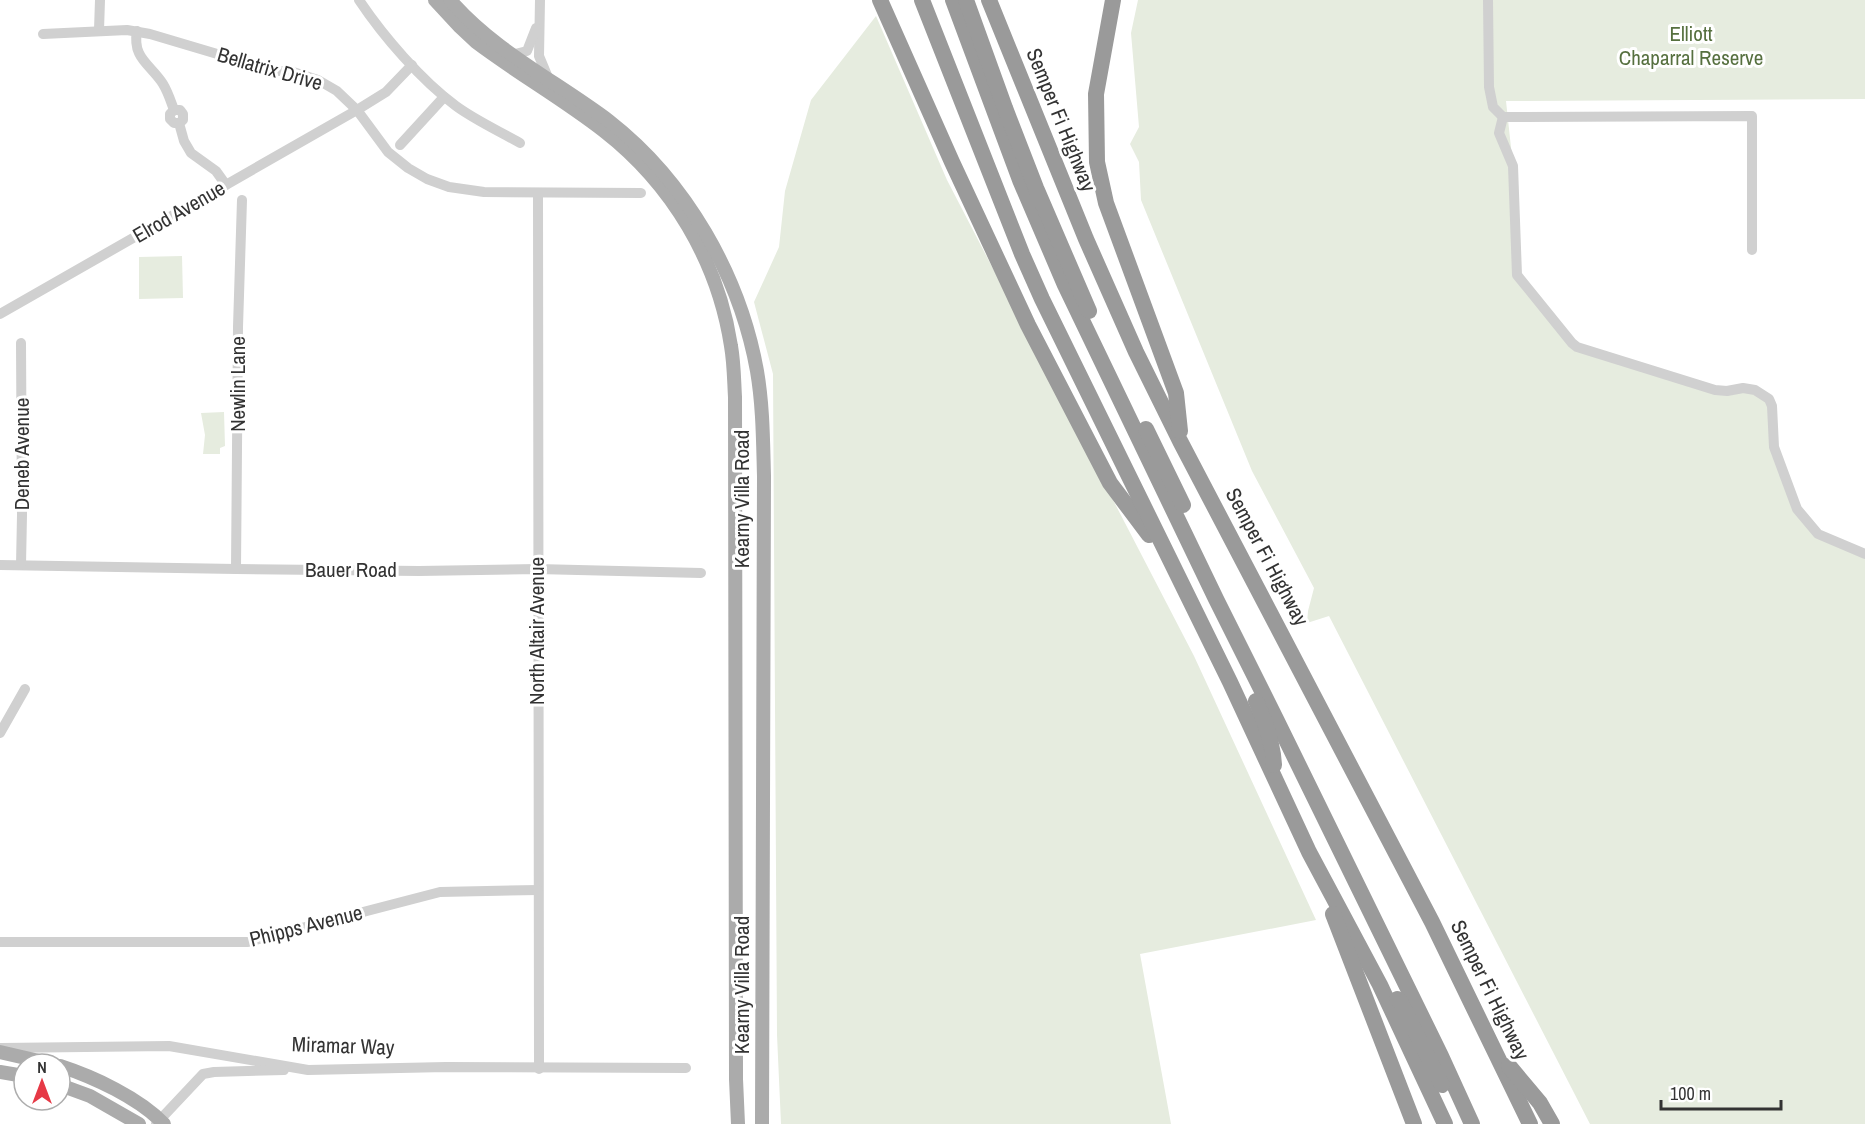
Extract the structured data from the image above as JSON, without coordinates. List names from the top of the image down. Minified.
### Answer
{"streets":{"highway":["Semper Fi Highway"],"main road":["Kearny Villa Road"],"street":["Bellatrix Drive","Elrod Avenue","Newlin Lane","Deneb Avenue","Bauer Road","North Altair Avenue","Phipps Avenue","Miramar Way"]},"crossings":[["Bellatrix Drive","Elrod Avenue"],["Bellatrix Drive","North Altair Avenue"],["Newlin Lane","Bauer Road"],["Deneb Avenue","Bauer Road"],["Bauer Road","North Altair Avenue"],["North Altair Avenue","Phipps Avenue"],["North Altair Avenue","Miramar Way"]],"parks":["Elliott Chaparral Reserve"],"scale_bar":"100 m","north":"top"}
